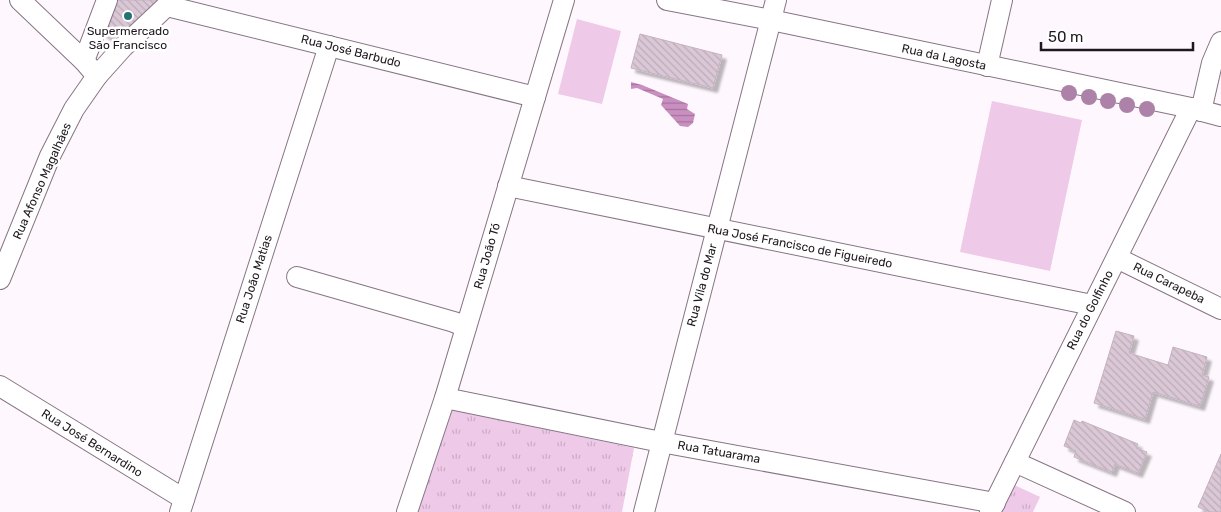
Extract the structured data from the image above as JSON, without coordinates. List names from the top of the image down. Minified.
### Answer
{"streets":{"street":["Rua José Barbudo","Rua da Lagosta","Rua Afonso Magalhães","Rua José Francisco de Figueiredo","Rua João Tó","Rua João Matias","Rua Carapeba","Rua Vila do Mar","Rua do Golfinho","Rua José Bernardino","Rua Tatuarama"]},"crossings":[["Rua José Barbudo","Rua Afonso Magalhães"],["Rua José Barbudo","Rua João Tó"],["Rua José Barbudo","Rua João Matias"],["Rua da Lagosta","Rua Vila do Mar"],["Rua da Lagosta","Rua do Golfinho"],["Rua José Francisco de Figueiredo","Rua João Tó"],["Rua José Francisco de Figueiredo","Rua Vila do Mar"],["Rua José Francisco de Figueiredo","Rua do Golfinho"],["Rua João Tó","Rua Tatuarama"],["Rua João Matias","Rua José Bernardino"],["Rua Carapeba","Rua do Golfinho"],["Rua Vila do Mar","Rua Tatuarama"],["Rua do Golfinho","Rua Tatuarama"]],"places":["Supermercado São Francisco"],"scale_bar":"50 m"}
